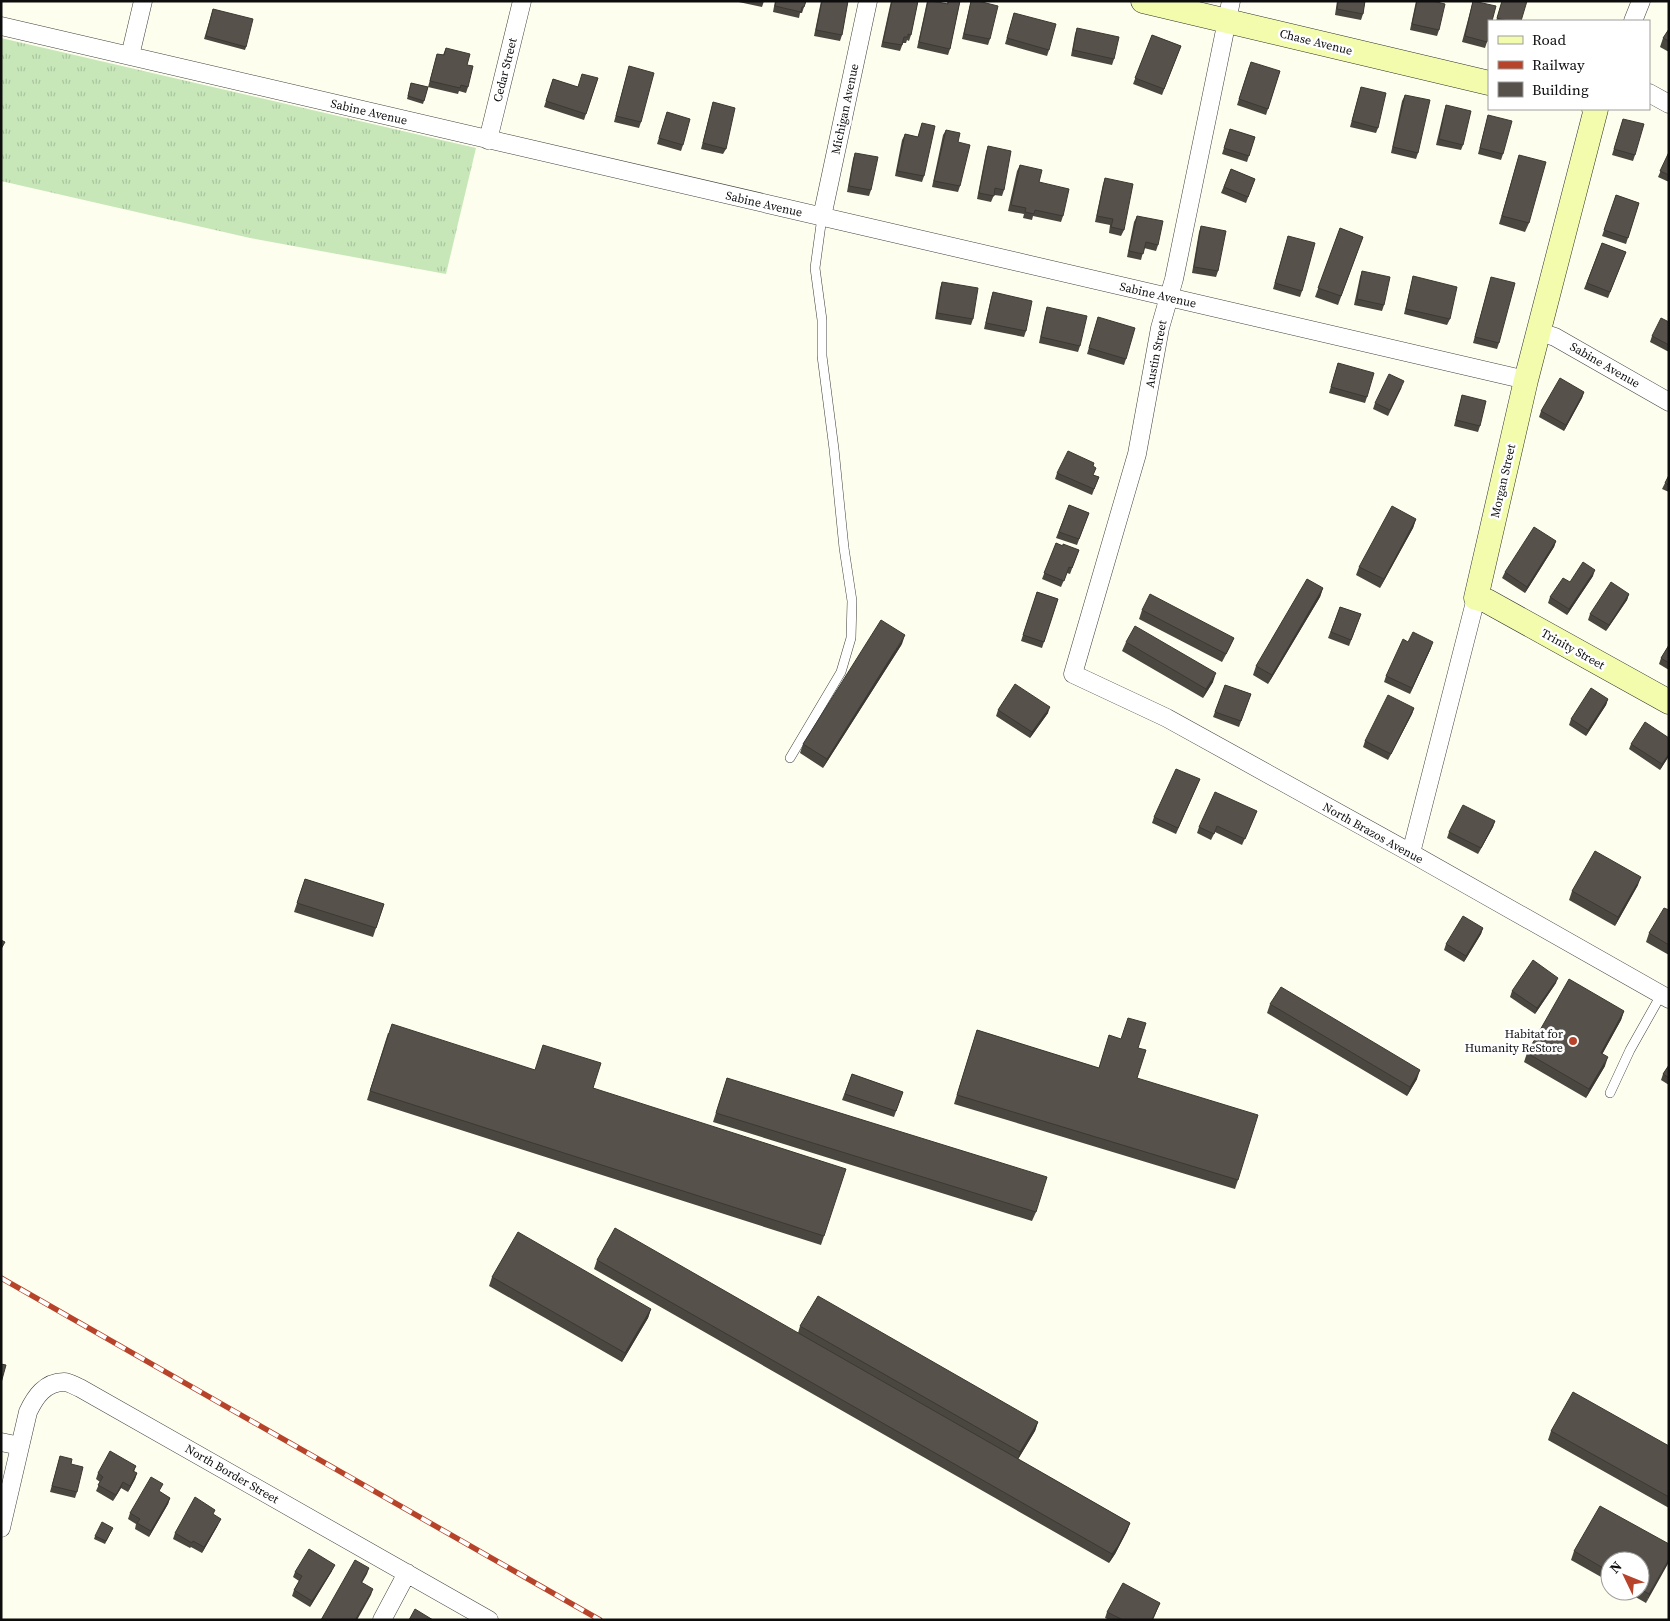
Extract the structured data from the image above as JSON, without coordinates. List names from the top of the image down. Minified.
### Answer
{"streets":{"street":["Chase Avenue","Cedar Street","Michigan Avenue","Sabine Avenue","Austin Street","Morgan Street","Trinity Street","North Brazos Avenue","North Border Street"]},"crossings":[["Chase Avenue","Austin Street"],["Cedar Street","Sabine Avenue"],["Michigan Avenue","Sabine Avenue"],["Sabine Avenue","Austin Street"],["Sabine Avenue","Morgan Street"],["Austin Street","North Brazos Avenue"],["Morgan Street","Trinity Street"],["Morgan Street","North Brazos Avenue"]],"places":["Habitat for Humanity ReStore"],"legend":["Road","Railway","Building"],"north":"top left"}
